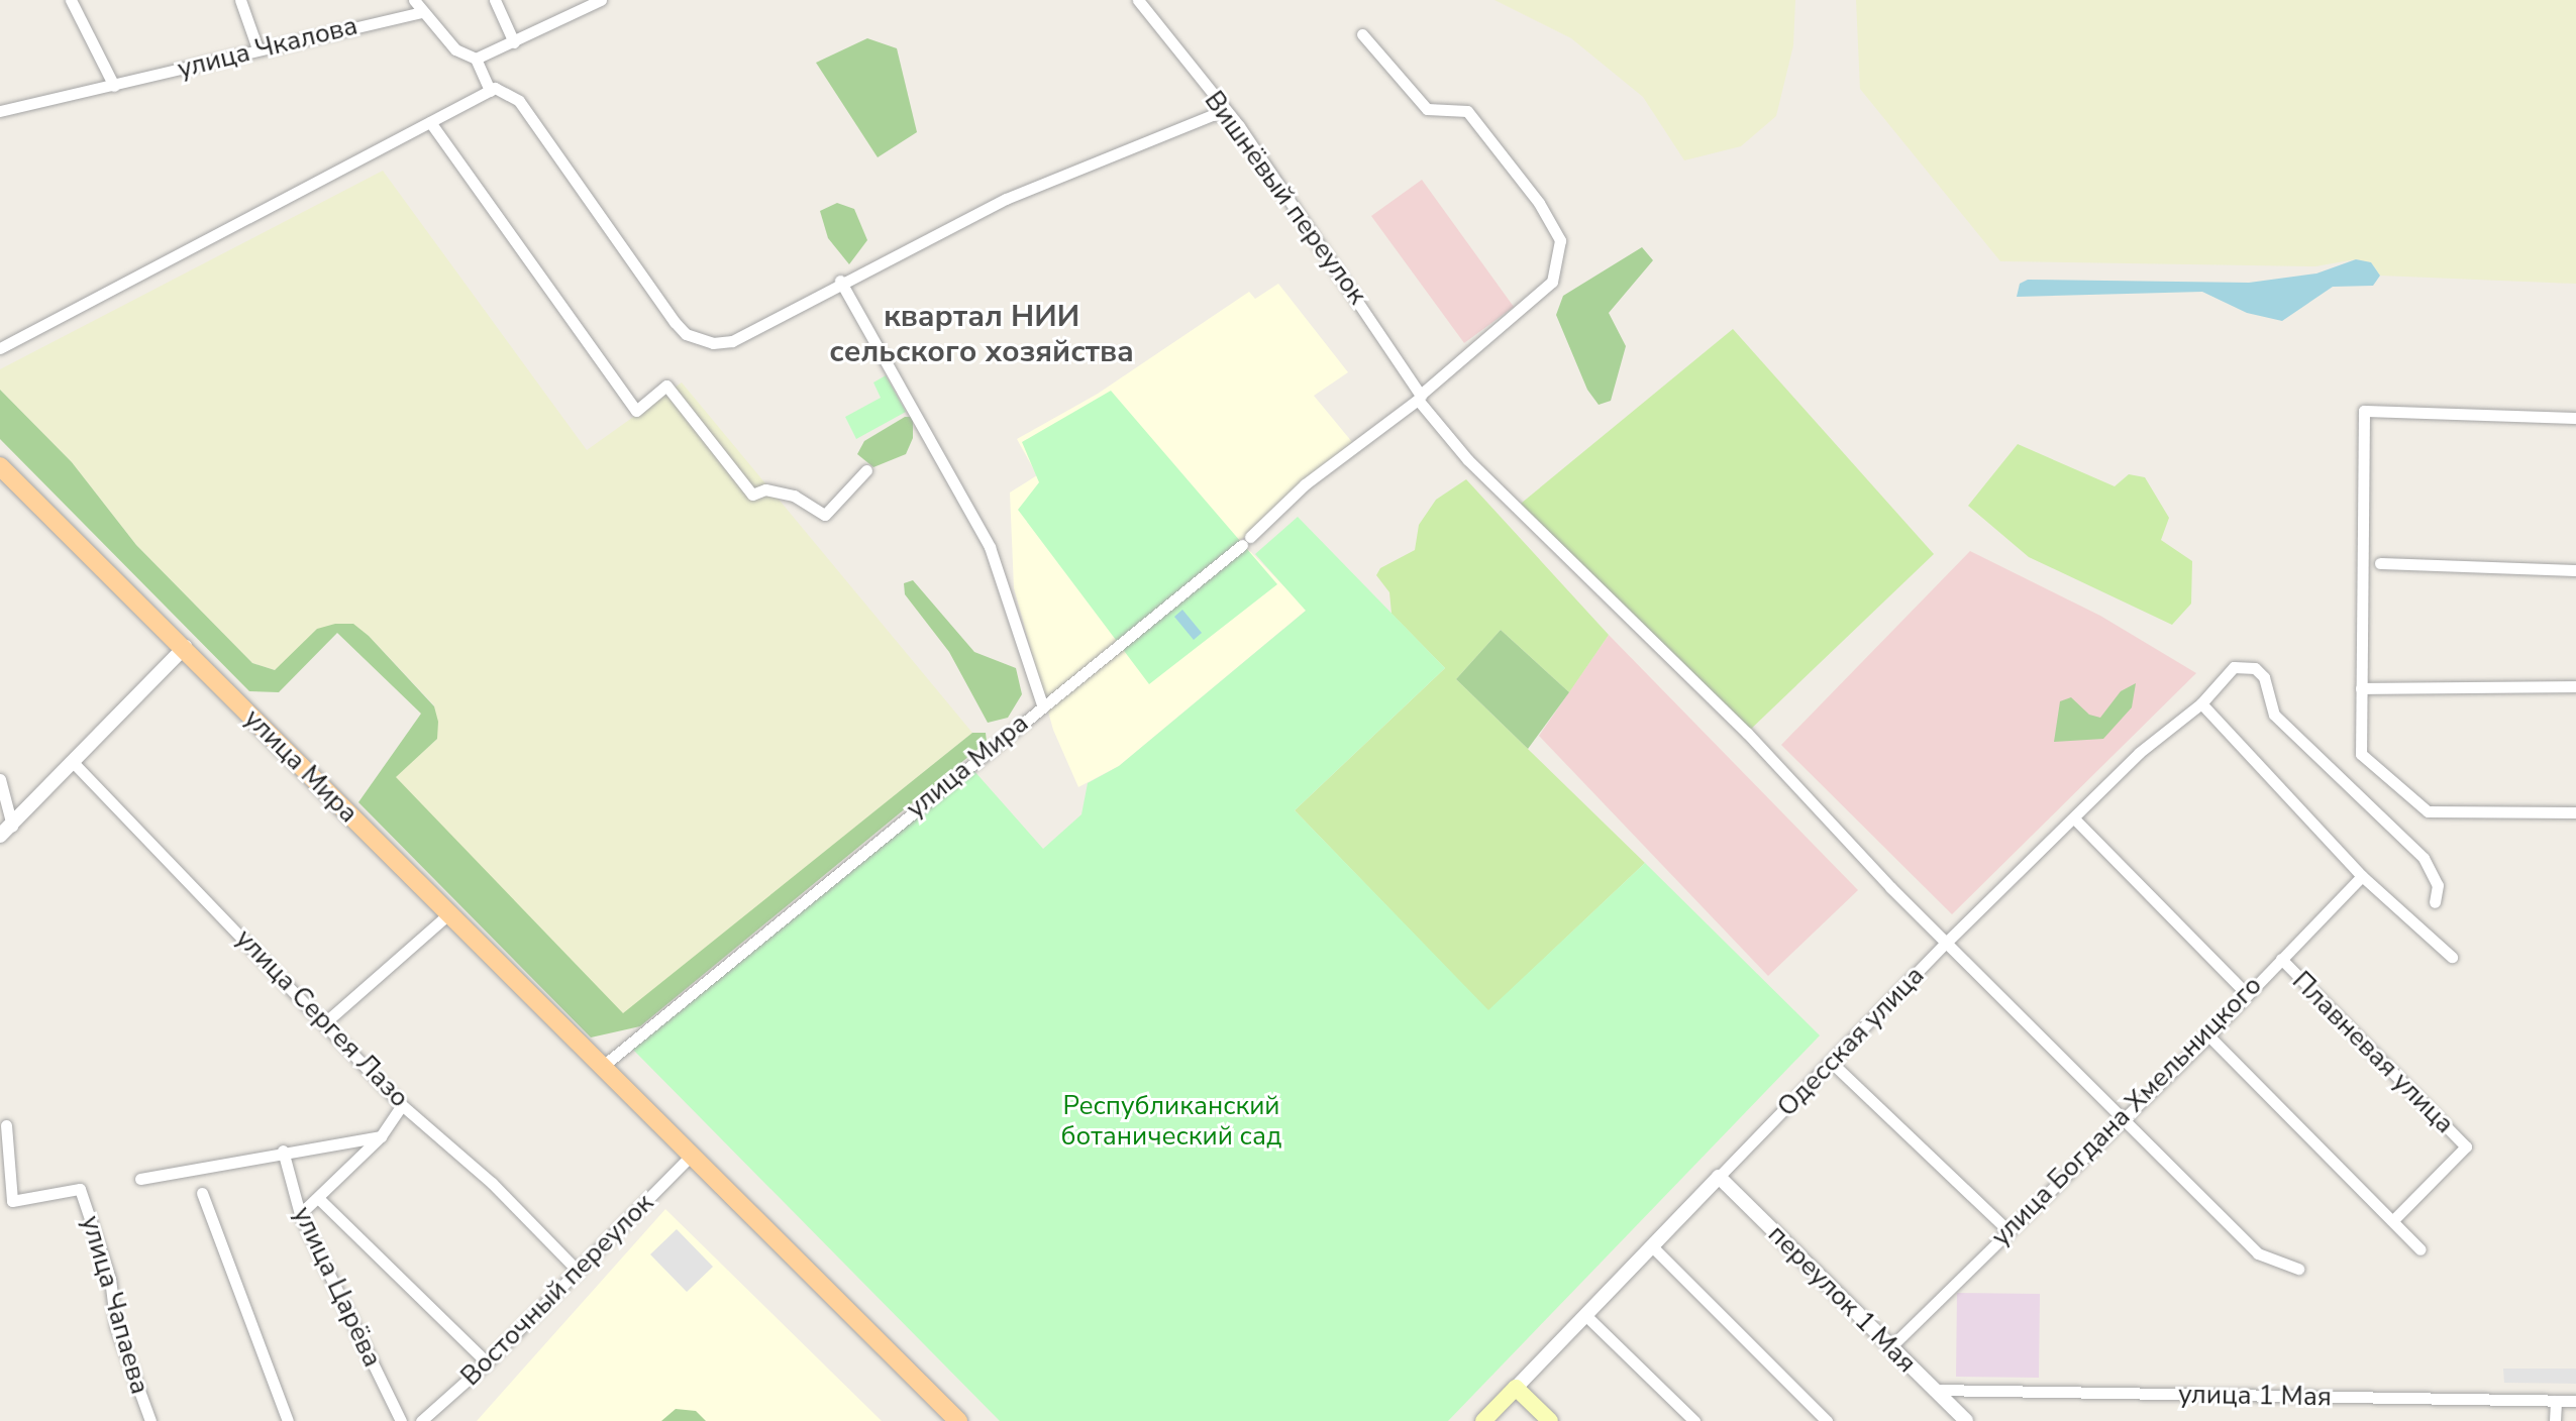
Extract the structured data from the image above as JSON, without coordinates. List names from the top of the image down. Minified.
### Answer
{"streets":{"main road":["улица Мира","Одесская улица"],"street":["улица Чкалова","Вишнёвый переулок","улица Сергея Лазо","Плавневая улица","улица Богдана Хмельницкого","улица Царёва","Восточный переулок","переулок 1 Мая","улица Чапаева","улица 1 Мая"]},"crossings":[["Вишнёвый переулок","Одесская улица"],["Вишнёвый переулок","улица Богдана Хмельницкого"],["улица Мира","Восточный переулок"],["улица Сергея Лазо","Восточный переулок"],["Одесская улица","переулок 1 Мая"],["Плавневая улица","улица Богдана Хмельницкого"],["улица Богдана Хмельницкого","переулок 1 Мая"],["переулок 1 Мая","улица 1 Мая"]],"districts":["квартал НИИ сельского хозяйства"],"parks":["Республиканский ботанический сад"]}
